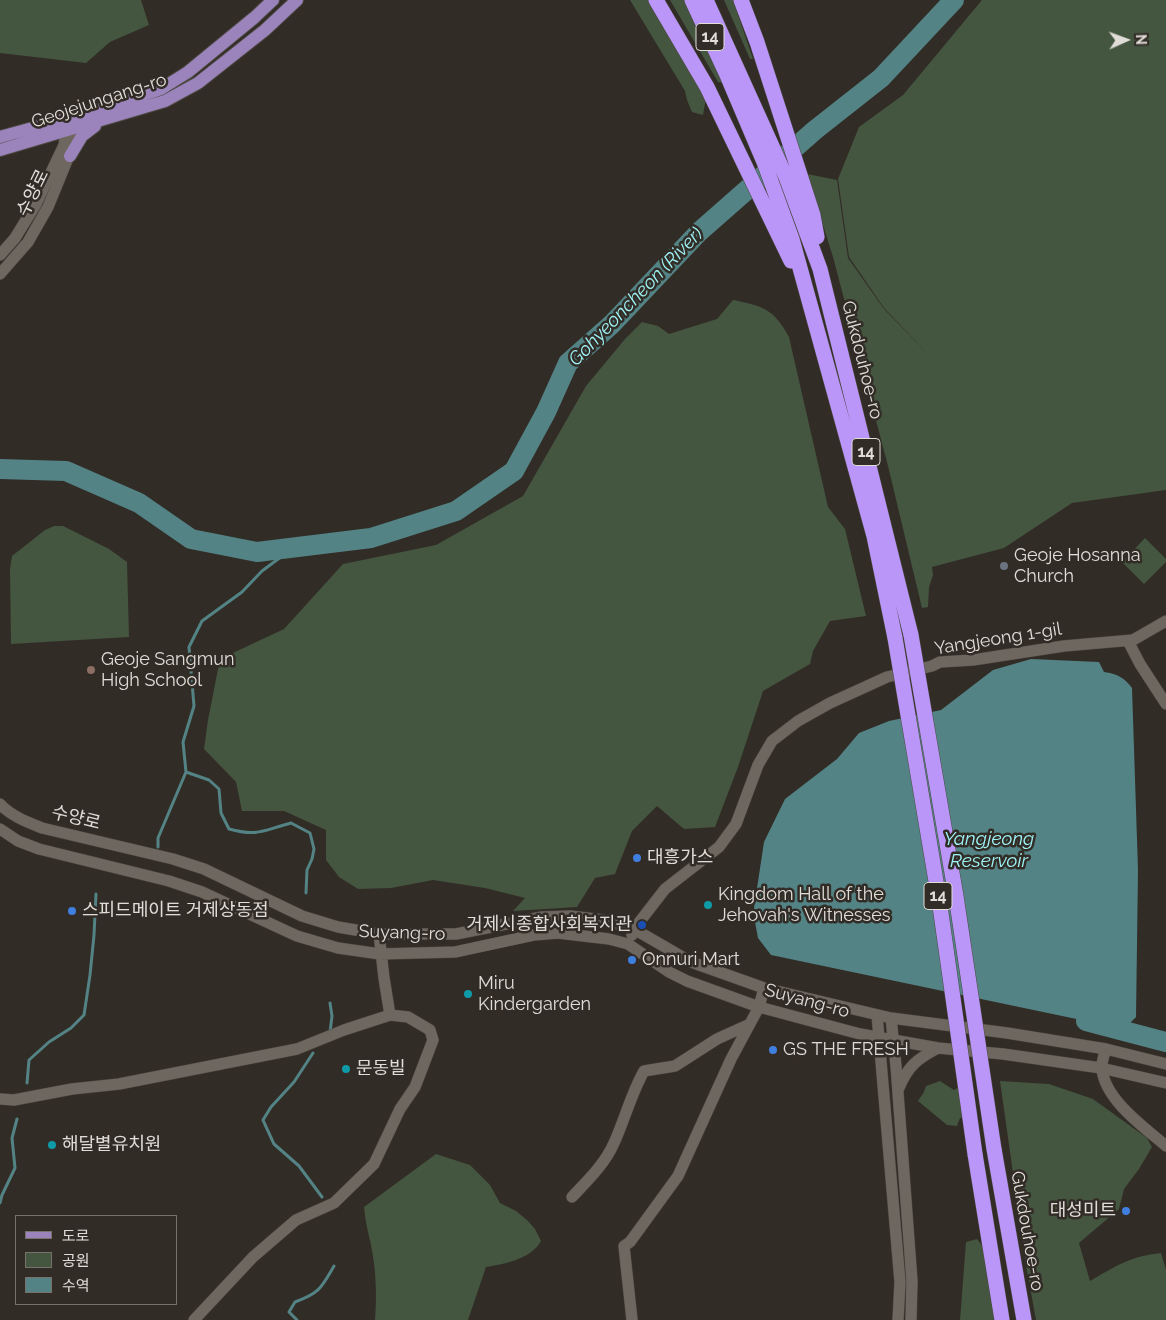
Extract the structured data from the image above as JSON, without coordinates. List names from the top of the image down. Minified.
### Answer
{"streets":{"highway":["14","Gukdouhoe-ro"],"main road":["Geojejungang-ro"],"street":["수양로","Yangjeong 1-gil","Suyang-ro"]},"crossings":[["14","Gukdouhoe-ro"],["수양로","Yangjeong 1-gil"],["Yangjeong 1-gil","Suyang-ro"]],"water":["Gohyeoncheon (River)","Yangjeong Reservoir"],"places":["Geoje Hosanna Church","Geoje Sangmun High School","대흥가스","Kingdom Hall of the Jehovah's Witnesses","스피드메이트 거제상동점","거제시종합사회복지관","Onnuri Mart","Miru Kindergarden","GS THE FRESH","문동빌","해달별유치원","대성미트"],"legend":["도로","공원","수역"],"north":"right"}
